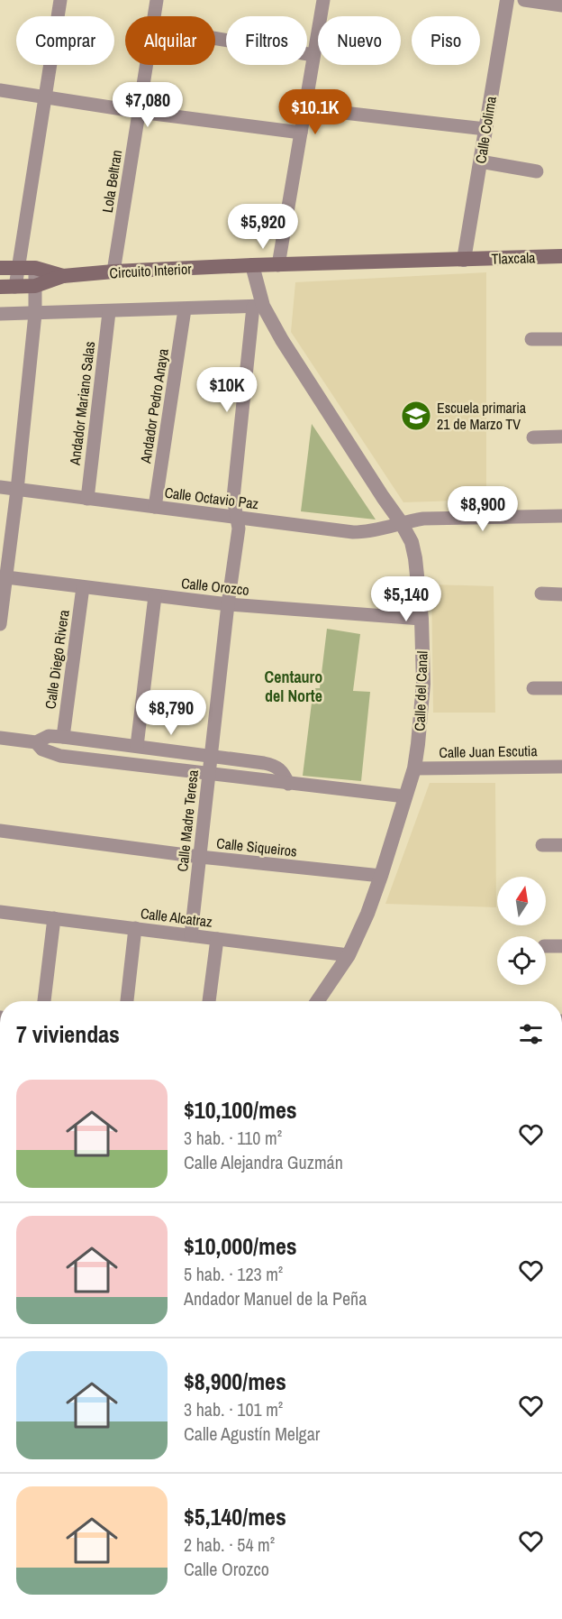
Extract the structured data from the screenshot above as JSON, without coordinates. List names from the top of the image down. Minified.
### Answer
{"streets":{"main road":["Tlaxcala","Circuito Interior"],"street":["Calle Colima","Lola Beltran","Andador Mariano Salas","Andador Pedro Anaya","Calle Octavio Paz","Calle Orozco","Calle Diego Rivera","Calle del Canal","Calle Juan Escutia","Calle Madre Teresa","Calle Siqueiros","Calle Alcatraz"]},"crossings":[["Calle Colima","Tlaxcala"],["Calle Colima","Circuito Interior"],["Lola Beltran","Circuito Interior"],["Tlaxcala","Circuito Interior"],["Circuito Interior","Calle del Canal"],["Andador Mariano Salas","Calle Octavio Paz"],["Andador Pedro Anaya","Calle Octavio Paz"],["Calle Octavio Paz","Calle del Canal"],["Calle Octavio Paz","Calle Madre Teresa"],["Calle Orozco","Calle Diego Rivera"],["Calle Orozco","Calle del Canal"],["Calle Orozco","Calle Madre Teresa"],["Calle del Canal","Calle Juan Escutia"],["Calle del Canal","Calle Madre Teresa"],["Calle del Canal","Calle Siqueiros"],["Calle del Canal","Calle Alcatraz"],["Calle Madre Teresa","Calle Siqueiros"],["Calle Madre Teresa","Calle Alcatraz"]],"districts":["Centauro del Norte"],"places":{"school or university":["Escuela primaria 21 de Marzo TV"]},"north":"top","page":{"chip":["Comprar","Alquilar","Filtros","Nuevo","Piso"],"price":["$7,080","$10.1K","$5,920","$10K","$8,900","$5,140","$8,790"],"heading":"7 viviendas","list":[{"name":"$10,100/mes","note":"3 hab. · 110 m² · Calle Alejandra Guzmán"},{"name":"$10,000/mes","note":"5 hab. · 123 m² · Andador Manuel de la Peña"},{"name":"$8,900/mes","note":"3 hab. · 101 m² · Calle Agustín Melgar"},{"name":"$5,140/mes","note":"2 hab. · 54 m² · Calle Orozco"}]}}
